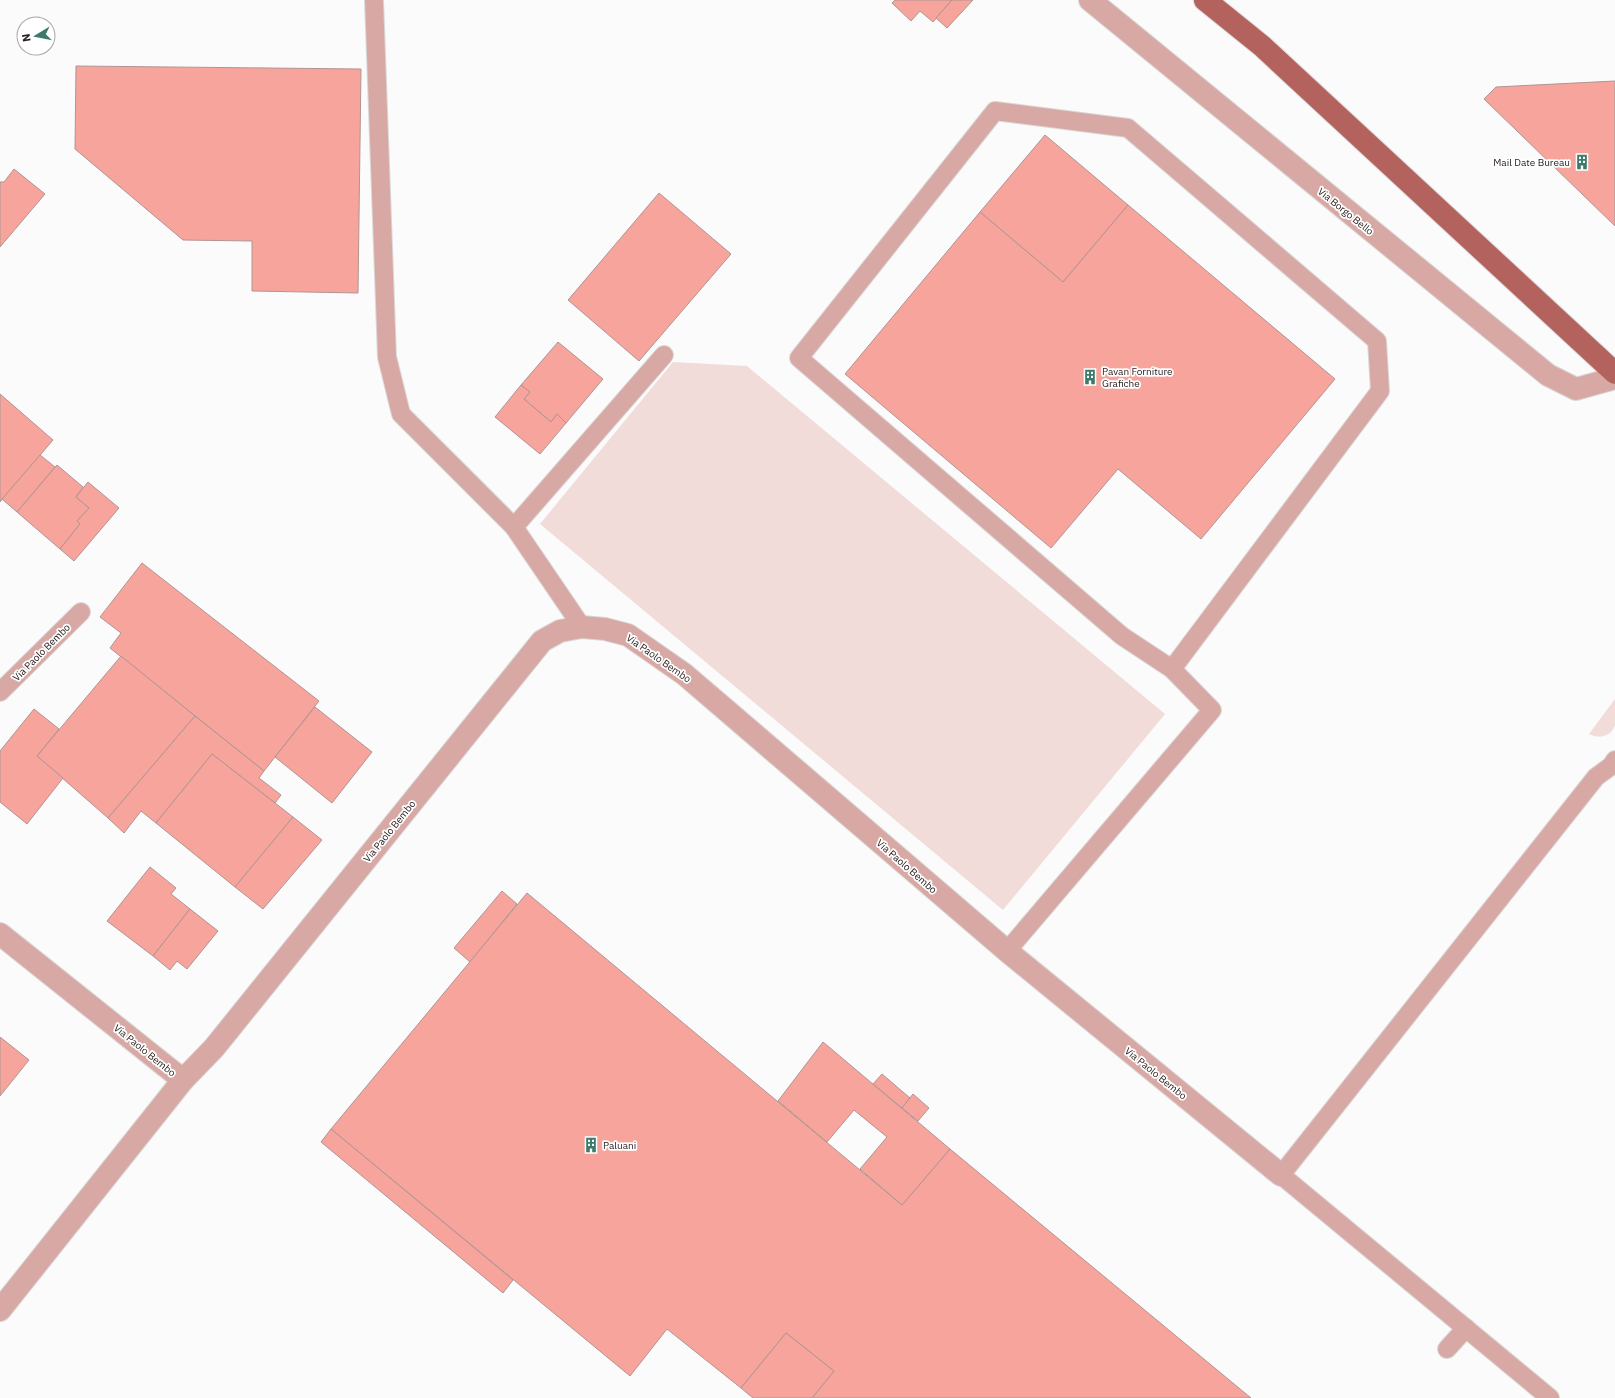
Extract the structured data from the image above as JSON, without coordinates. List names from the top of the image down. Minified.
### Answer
{"streets":{"street":["Via Borgo Bello","Via Paolo Bembo"]},"places":{"building":["Mail Date Bureau","Pavan Forniture Grafiche","Paluani"]},"north":"left"}
